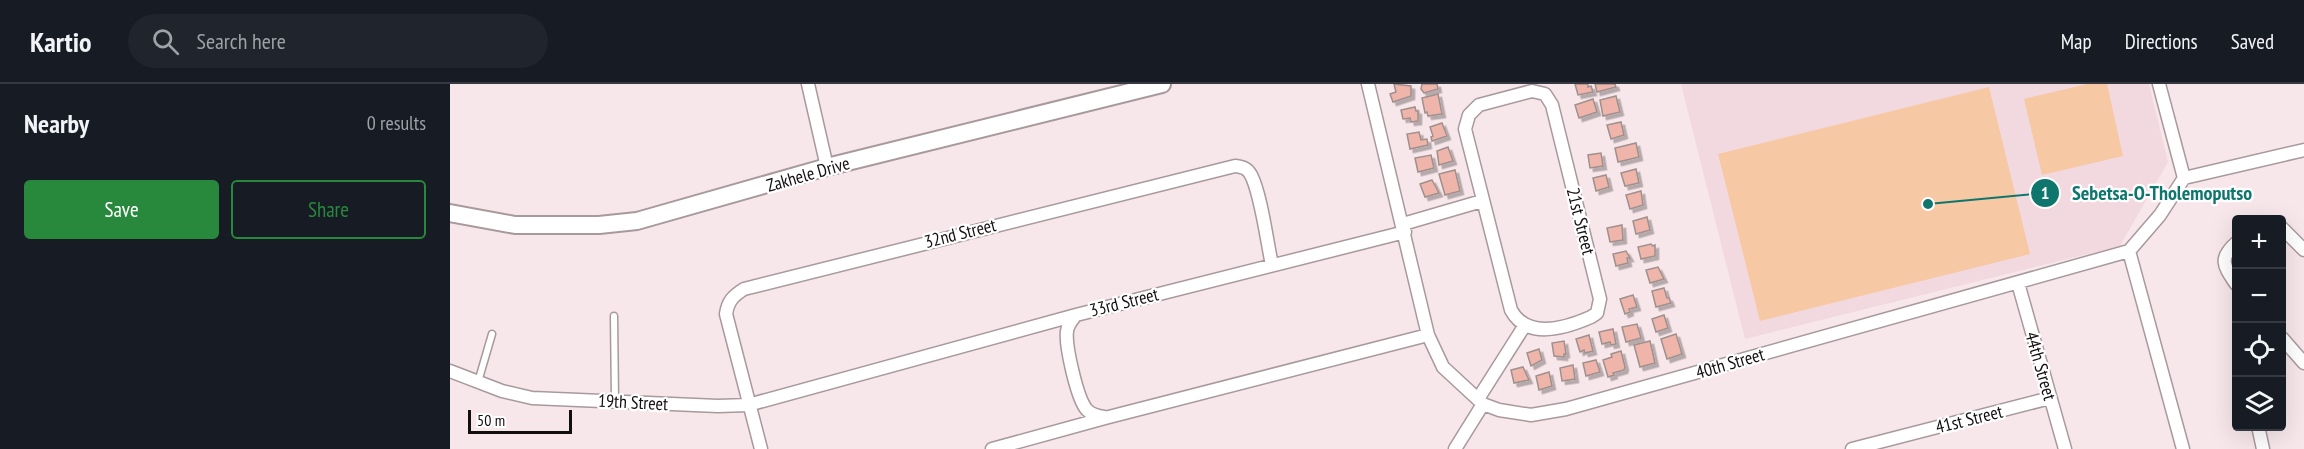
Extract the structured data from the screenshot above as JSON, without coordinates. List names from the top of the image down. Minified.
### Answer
{"streets":{"street":["Zakhele Drive","21st Street","32nd Street","33rd Street","40th Street","44th Street","19th Street","41st Street"]},"crossings":[["21st Street","33rd Street"],["32nd Street","33rd Street"],["32nd Street","19th Street"],["33rd Street","40th Street"],["33rd Street","19th Street"],["40th Street","44th Street"],["44th Street","41st Street"]],"places":["Sebetsa-O-Tholemoputso"],"scale_bar":"50 m","page":{"header":"Kartio","search":"Search here","nav":["Map","Directions","Saved"],"heading":["Nearby","0 results"],"buttons":["Save","Share"],"map_buttons":["+","−"],"scale":"50 m"}}
